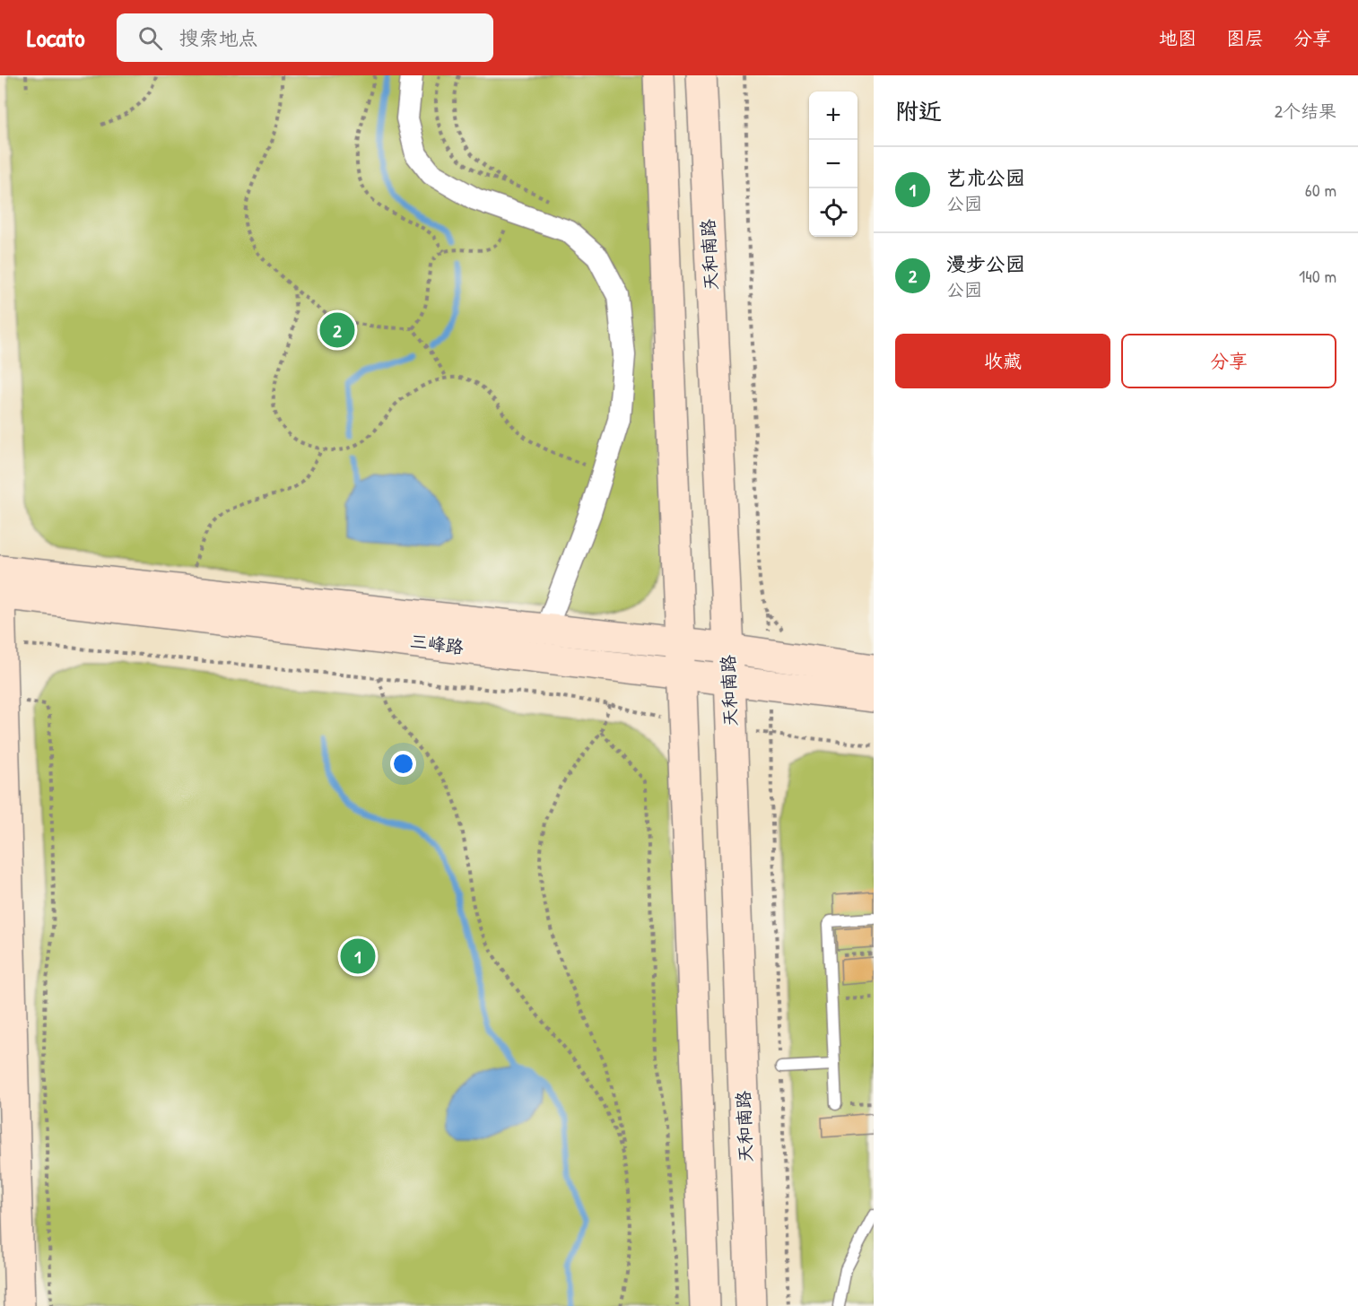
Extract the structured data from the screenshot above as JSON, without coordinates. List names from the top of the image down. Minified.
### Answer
{"streets":{"street":["天和南路","三峰路"]},"crossings":[["天和南路","三峰路"]],"page":{"header":"Locato","search":"搜索地点","nav":["地图","图层","分享"],"heading":["附近","2个结果"],"map_buttons":["+","−"],"list":[{"mark":"1","name":"艺术公园","note":"公园","value":"60 m"},{"mark":"2","name":"漫步公园","note":"公园","value":"140 m"}],"pins":["2","1"],"buttons":["收藏","分享"]}}
